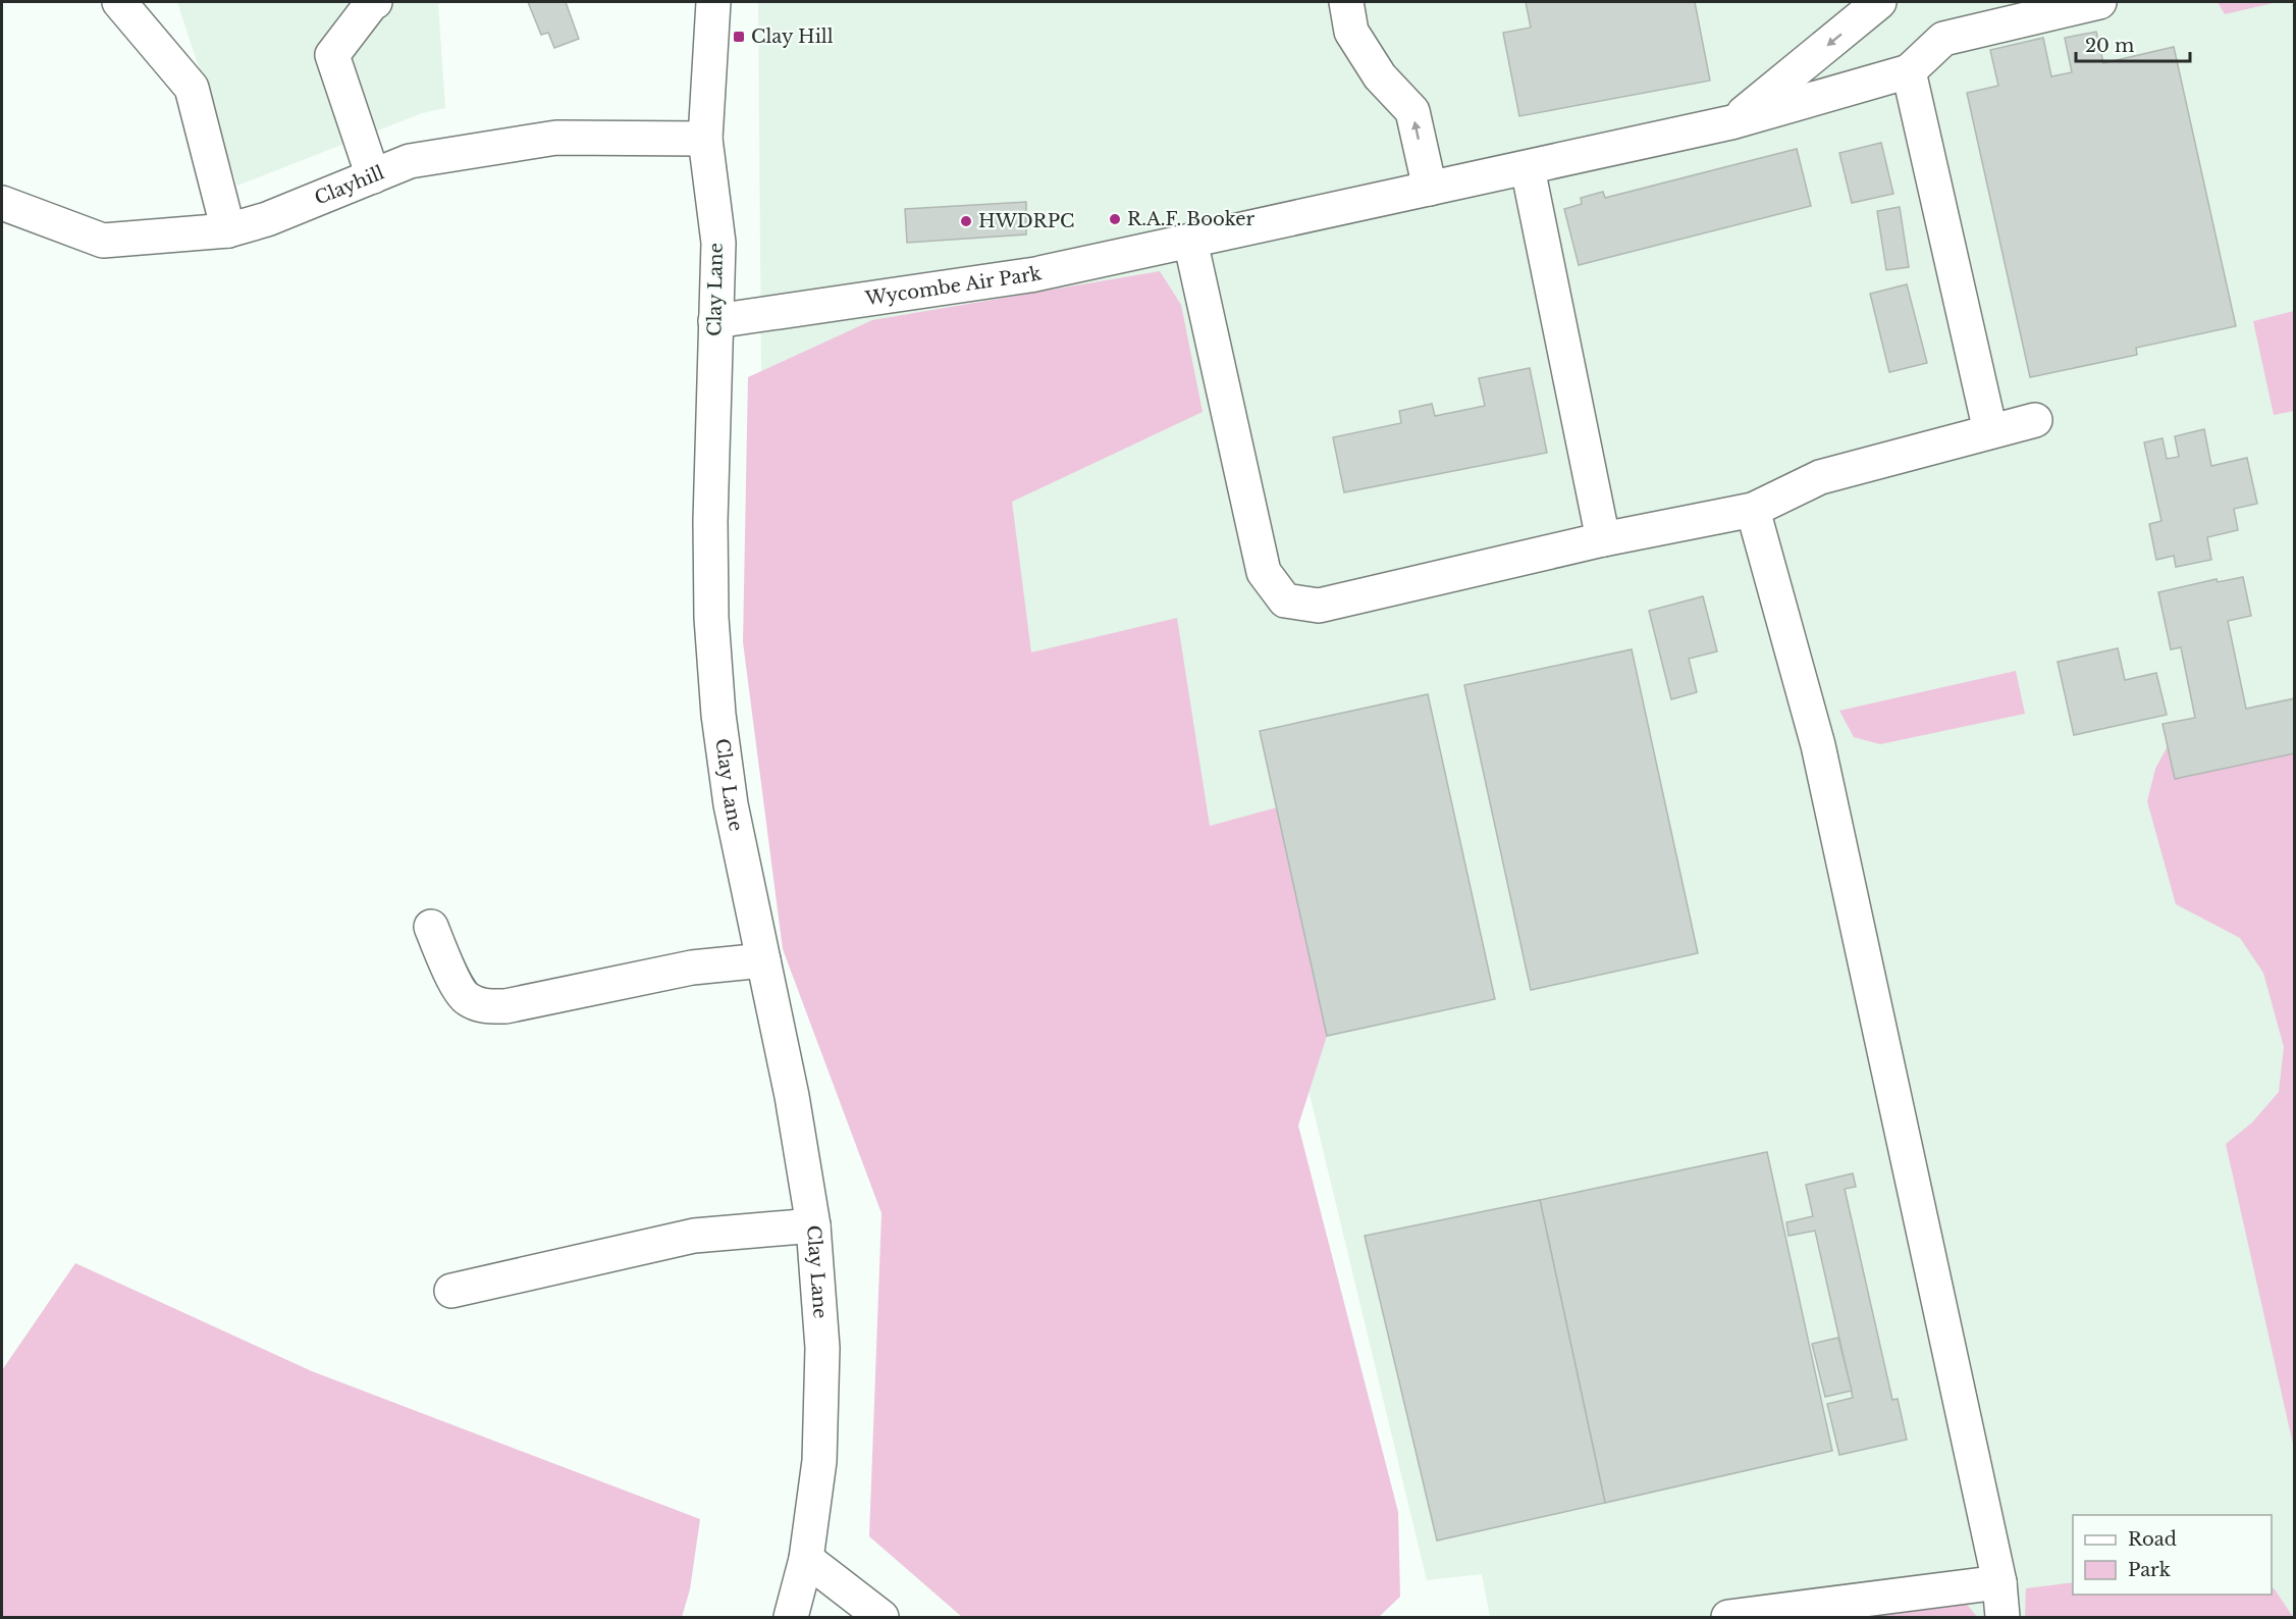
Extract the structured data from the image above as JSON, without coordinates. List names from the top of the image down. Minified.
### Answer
{"streets":{"street":["Clayhill","Wycombe Air Park","Clay Lane"]},"crossings":[["Clayhill","Clay Lane"],["Wycombe Air Park","Clay Lane"]],"places":{"transit":["Clay Hill"],"other":["R.A.F. Booker","HWDRPC"]},"legend":["Road","Park"],"scale_bar":"20 m"}
